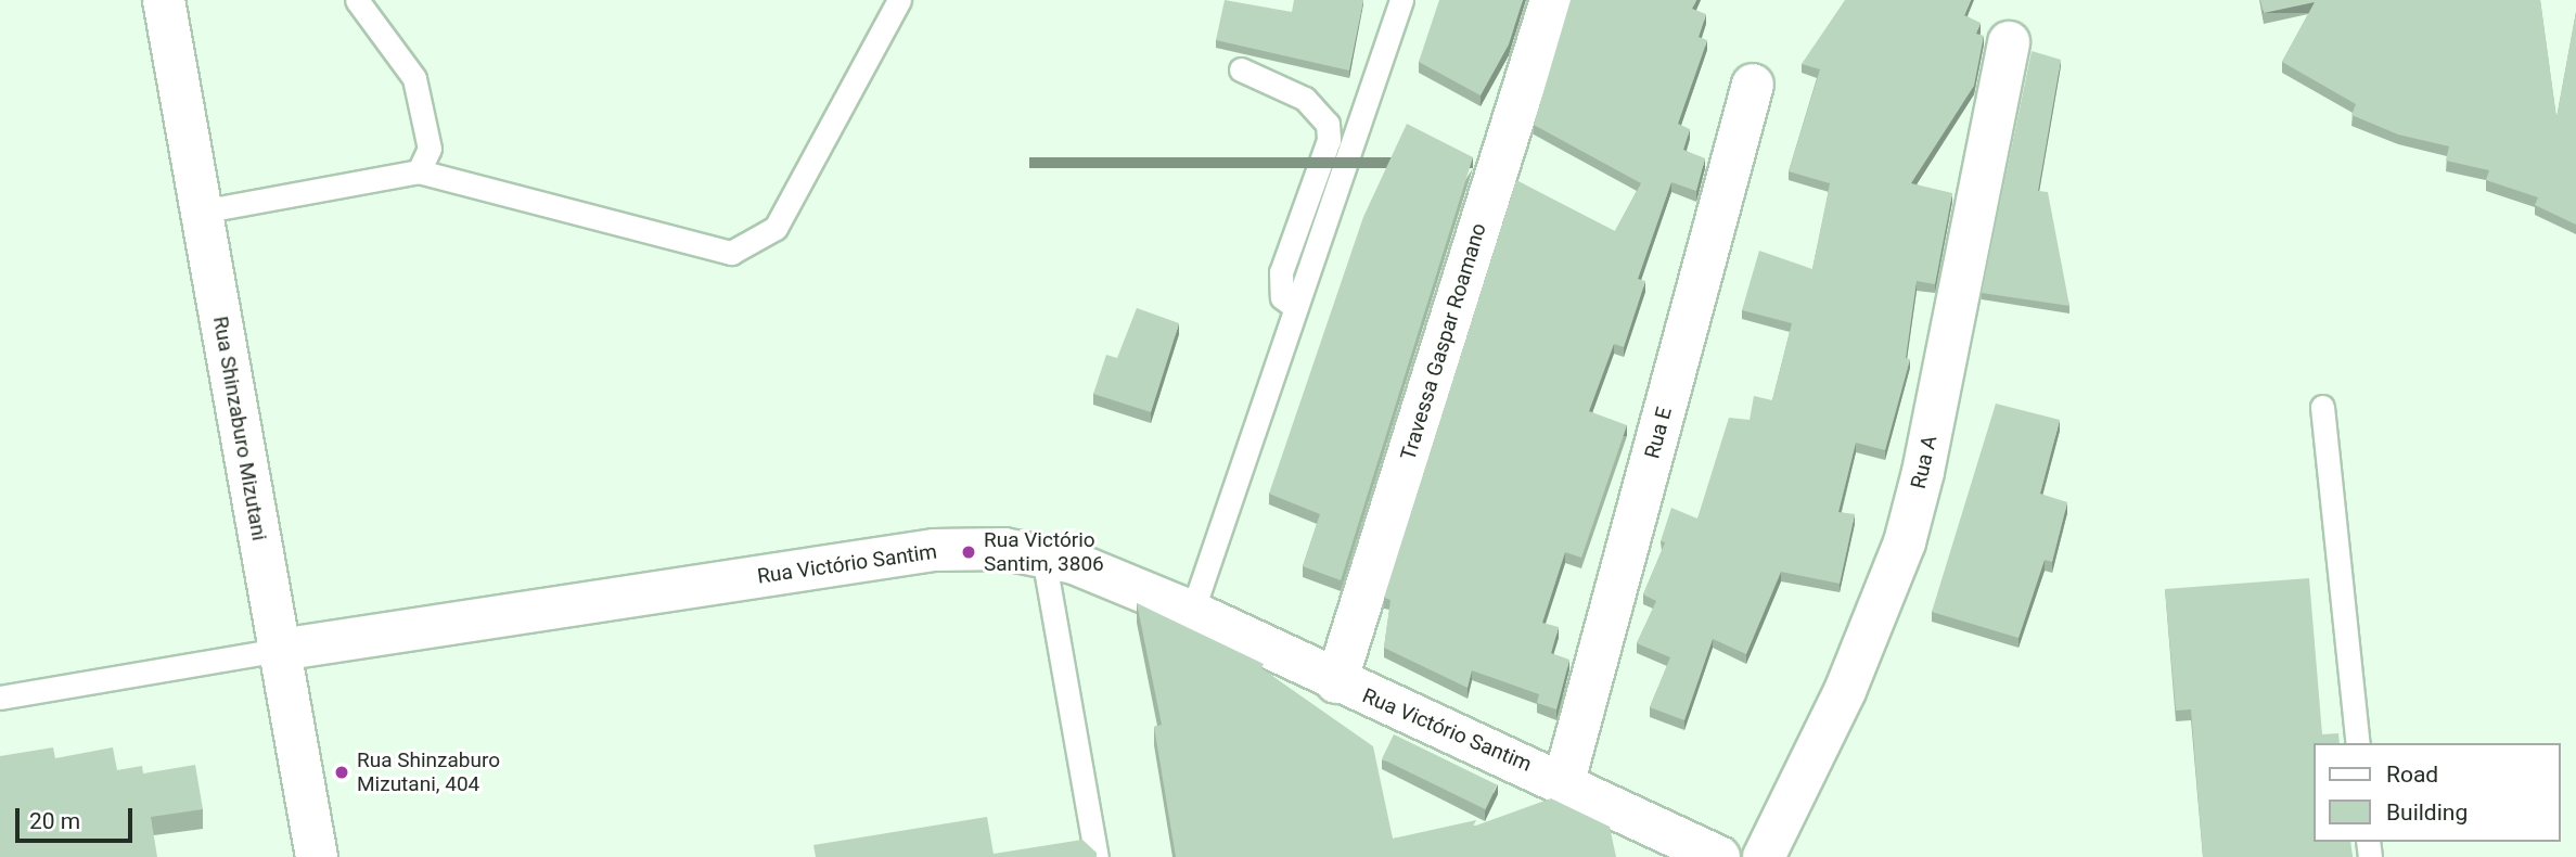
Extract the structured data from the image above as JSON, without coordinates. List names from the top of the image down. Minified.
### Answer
{"streets":{"street":["Travessa Gaspar Roamano","Rua Shinzaburo Mizutani","Rua E","Rua A","Rua Victório Santim"]},"crossings":[["Travessa Gaspar Roamano","Rua Victório Santim"],["Rua Shinzaburo Mizutani","Rua Victório Santim"],["Rua E","Rua Victório Santim"]],"places":["Rua Victório Santim, 3806","Rua Shinzaburo Mizutani, 404"],"legend":["Road","Building"],"scale_bar":"20 m"}
